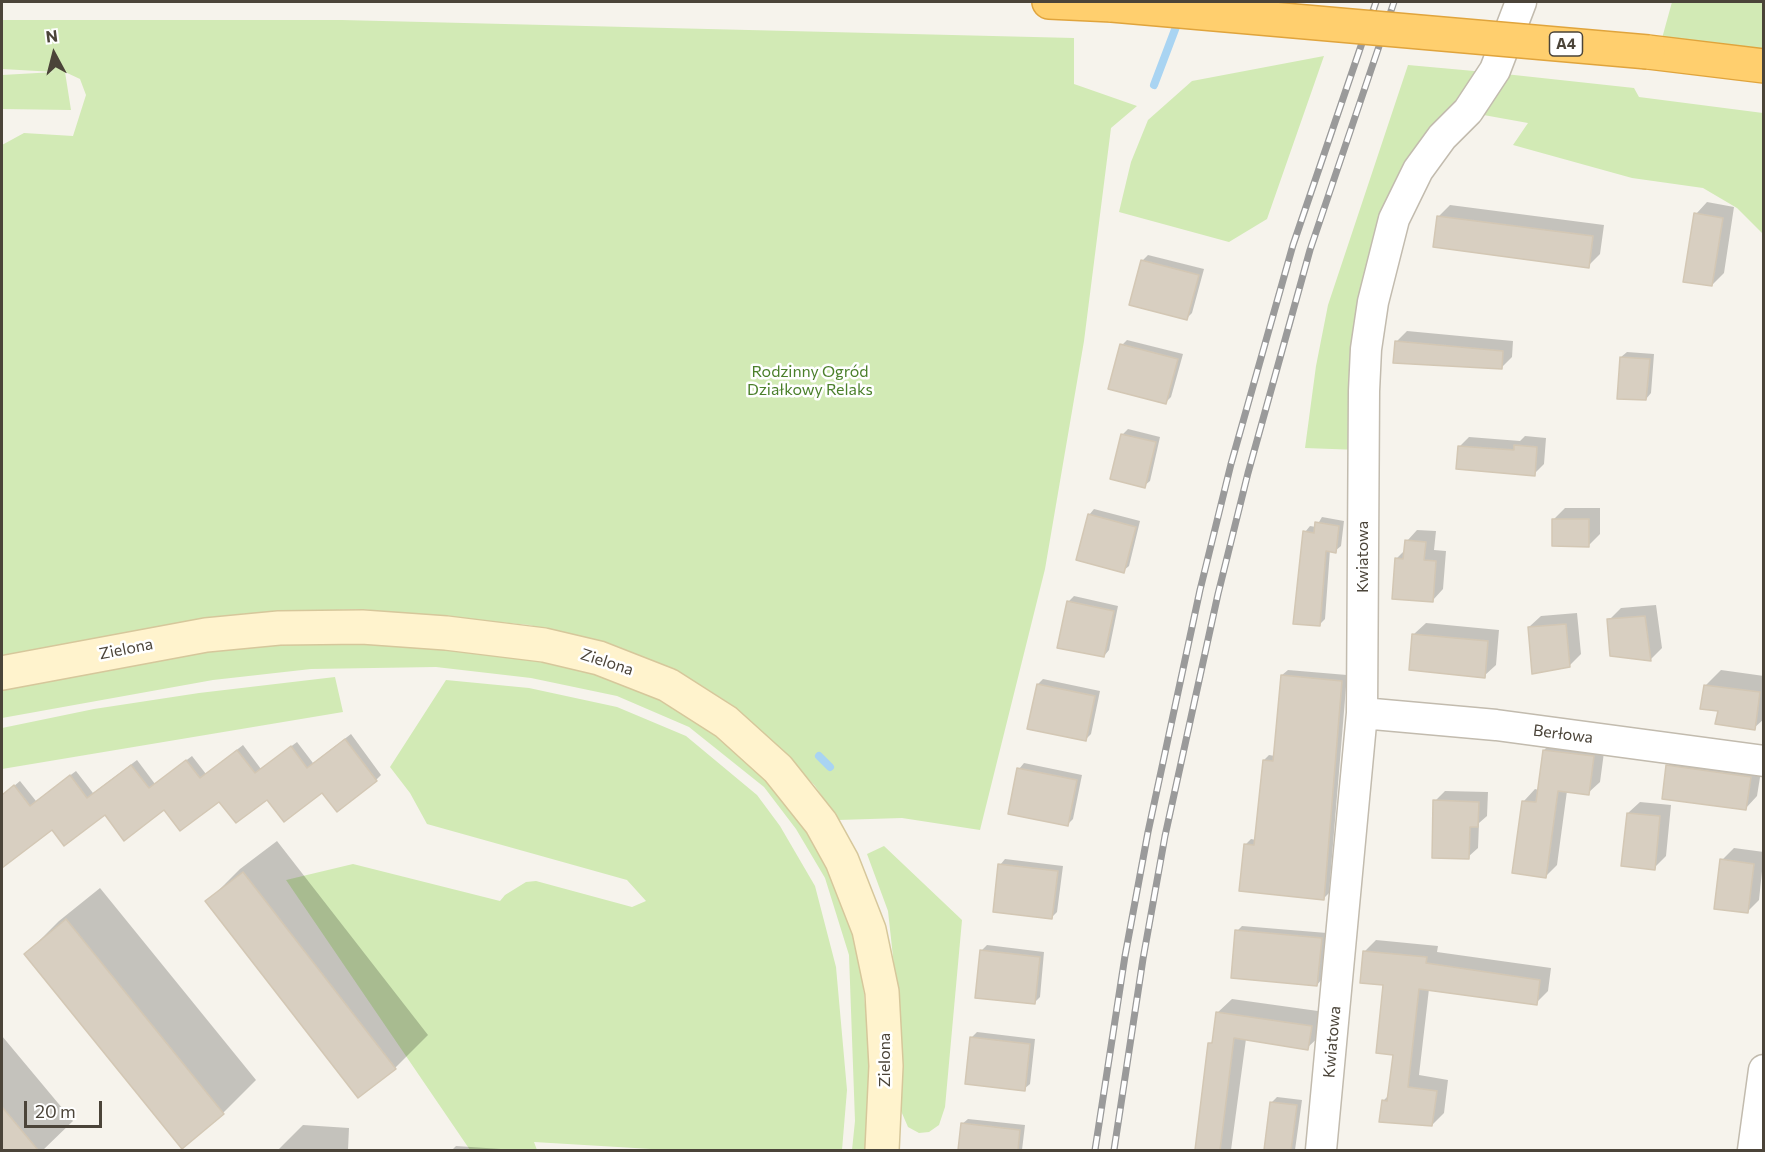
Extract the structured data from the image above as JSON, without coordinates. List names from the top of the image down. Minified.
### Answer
{"streets":{"highway":["A4"],"main road":["Zielona"],"street":["Kwiatowa","Berłowa"]},"crossings":[["Kwiatowa","Berłowa"]],"parks":["Rodzinny Ogród Działkowy Relaks"],"scale_bar":"20 m","north":"top"}
